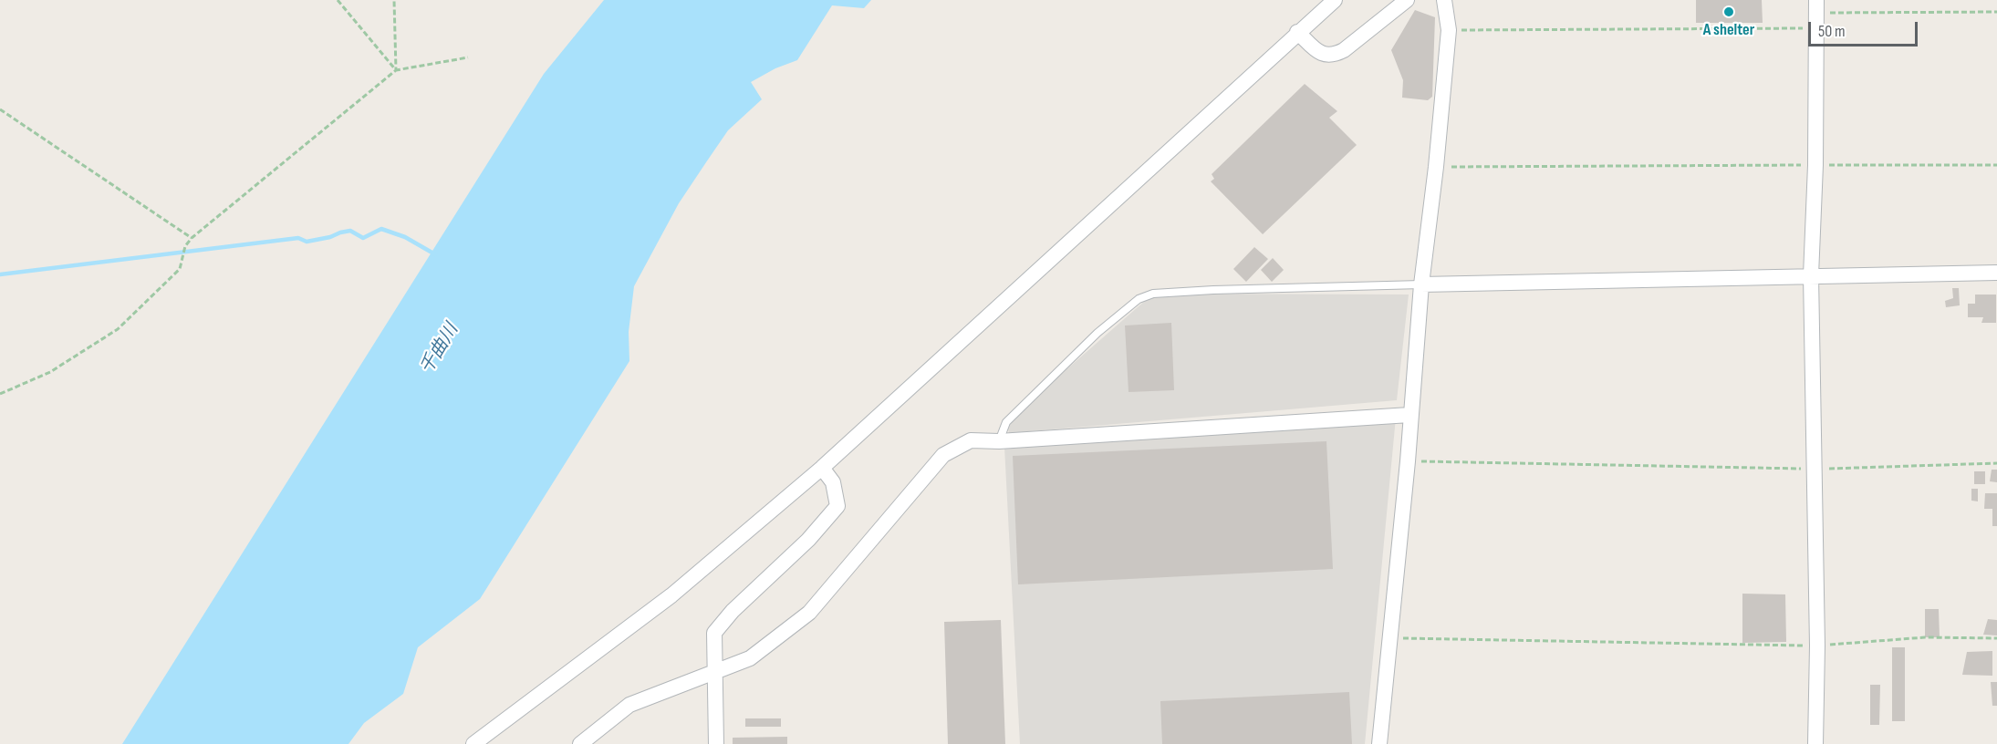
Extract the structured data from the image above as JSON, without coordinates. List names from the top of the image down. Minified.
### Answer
{"water":["千曲川"],"places":["A shelter"],"scale_bar":"50 m"}
